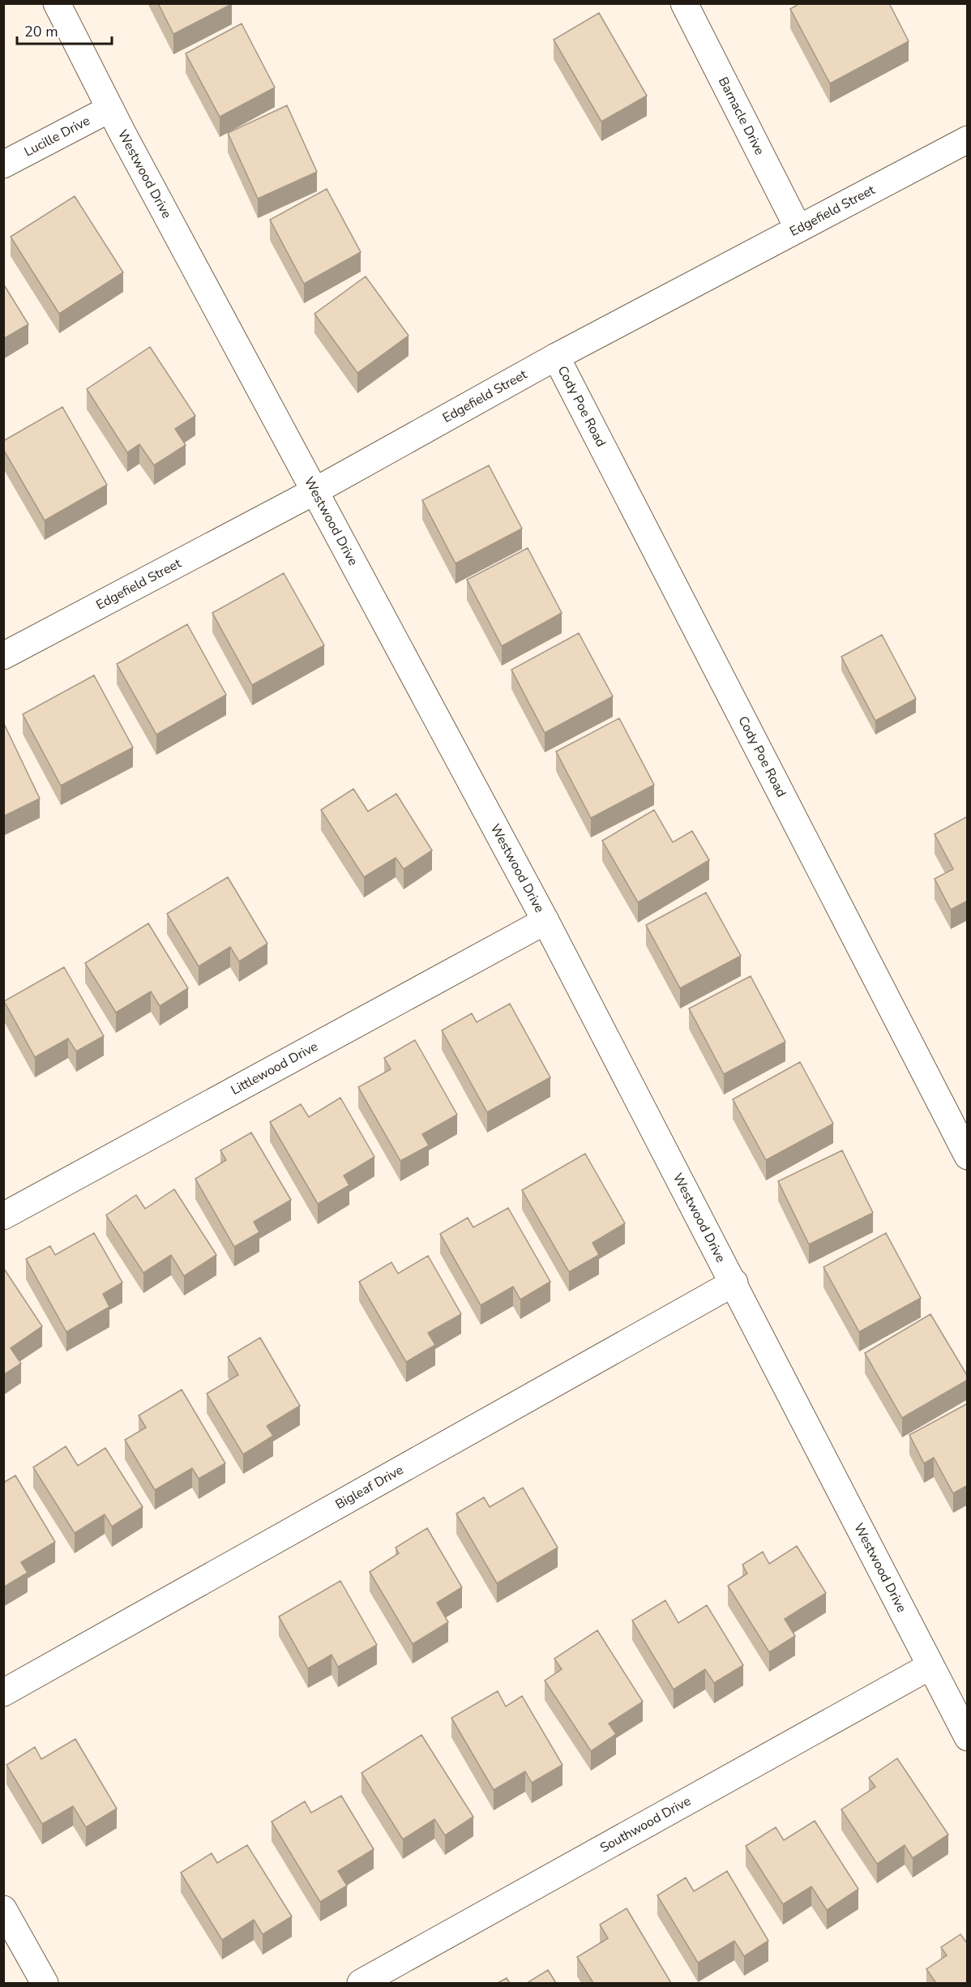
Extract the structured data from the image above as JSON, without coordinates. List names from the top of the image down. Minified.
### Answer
{"streets":{"street":["Barnacle Drive","Lucille Drive","Westwood Drive","Edgefield Street","Cody Poe Road","Littlewood Drive","Bigleaf Drive","Southwood Drive"]},"crossings":[["Barnacle Drive","Edgefield Street"],["Lucille Drive","Westwood Drive"],["Westwood Drive","Edgefield Street"],["Westwood Drive","Littlewood Drive"],["Westwood Drive","Bigleaf Drive"],["Westwood Drive","Southwood Drive"],["Edgefield Street","Cody Poe Road"]],"scale_bar":"20 m"}
